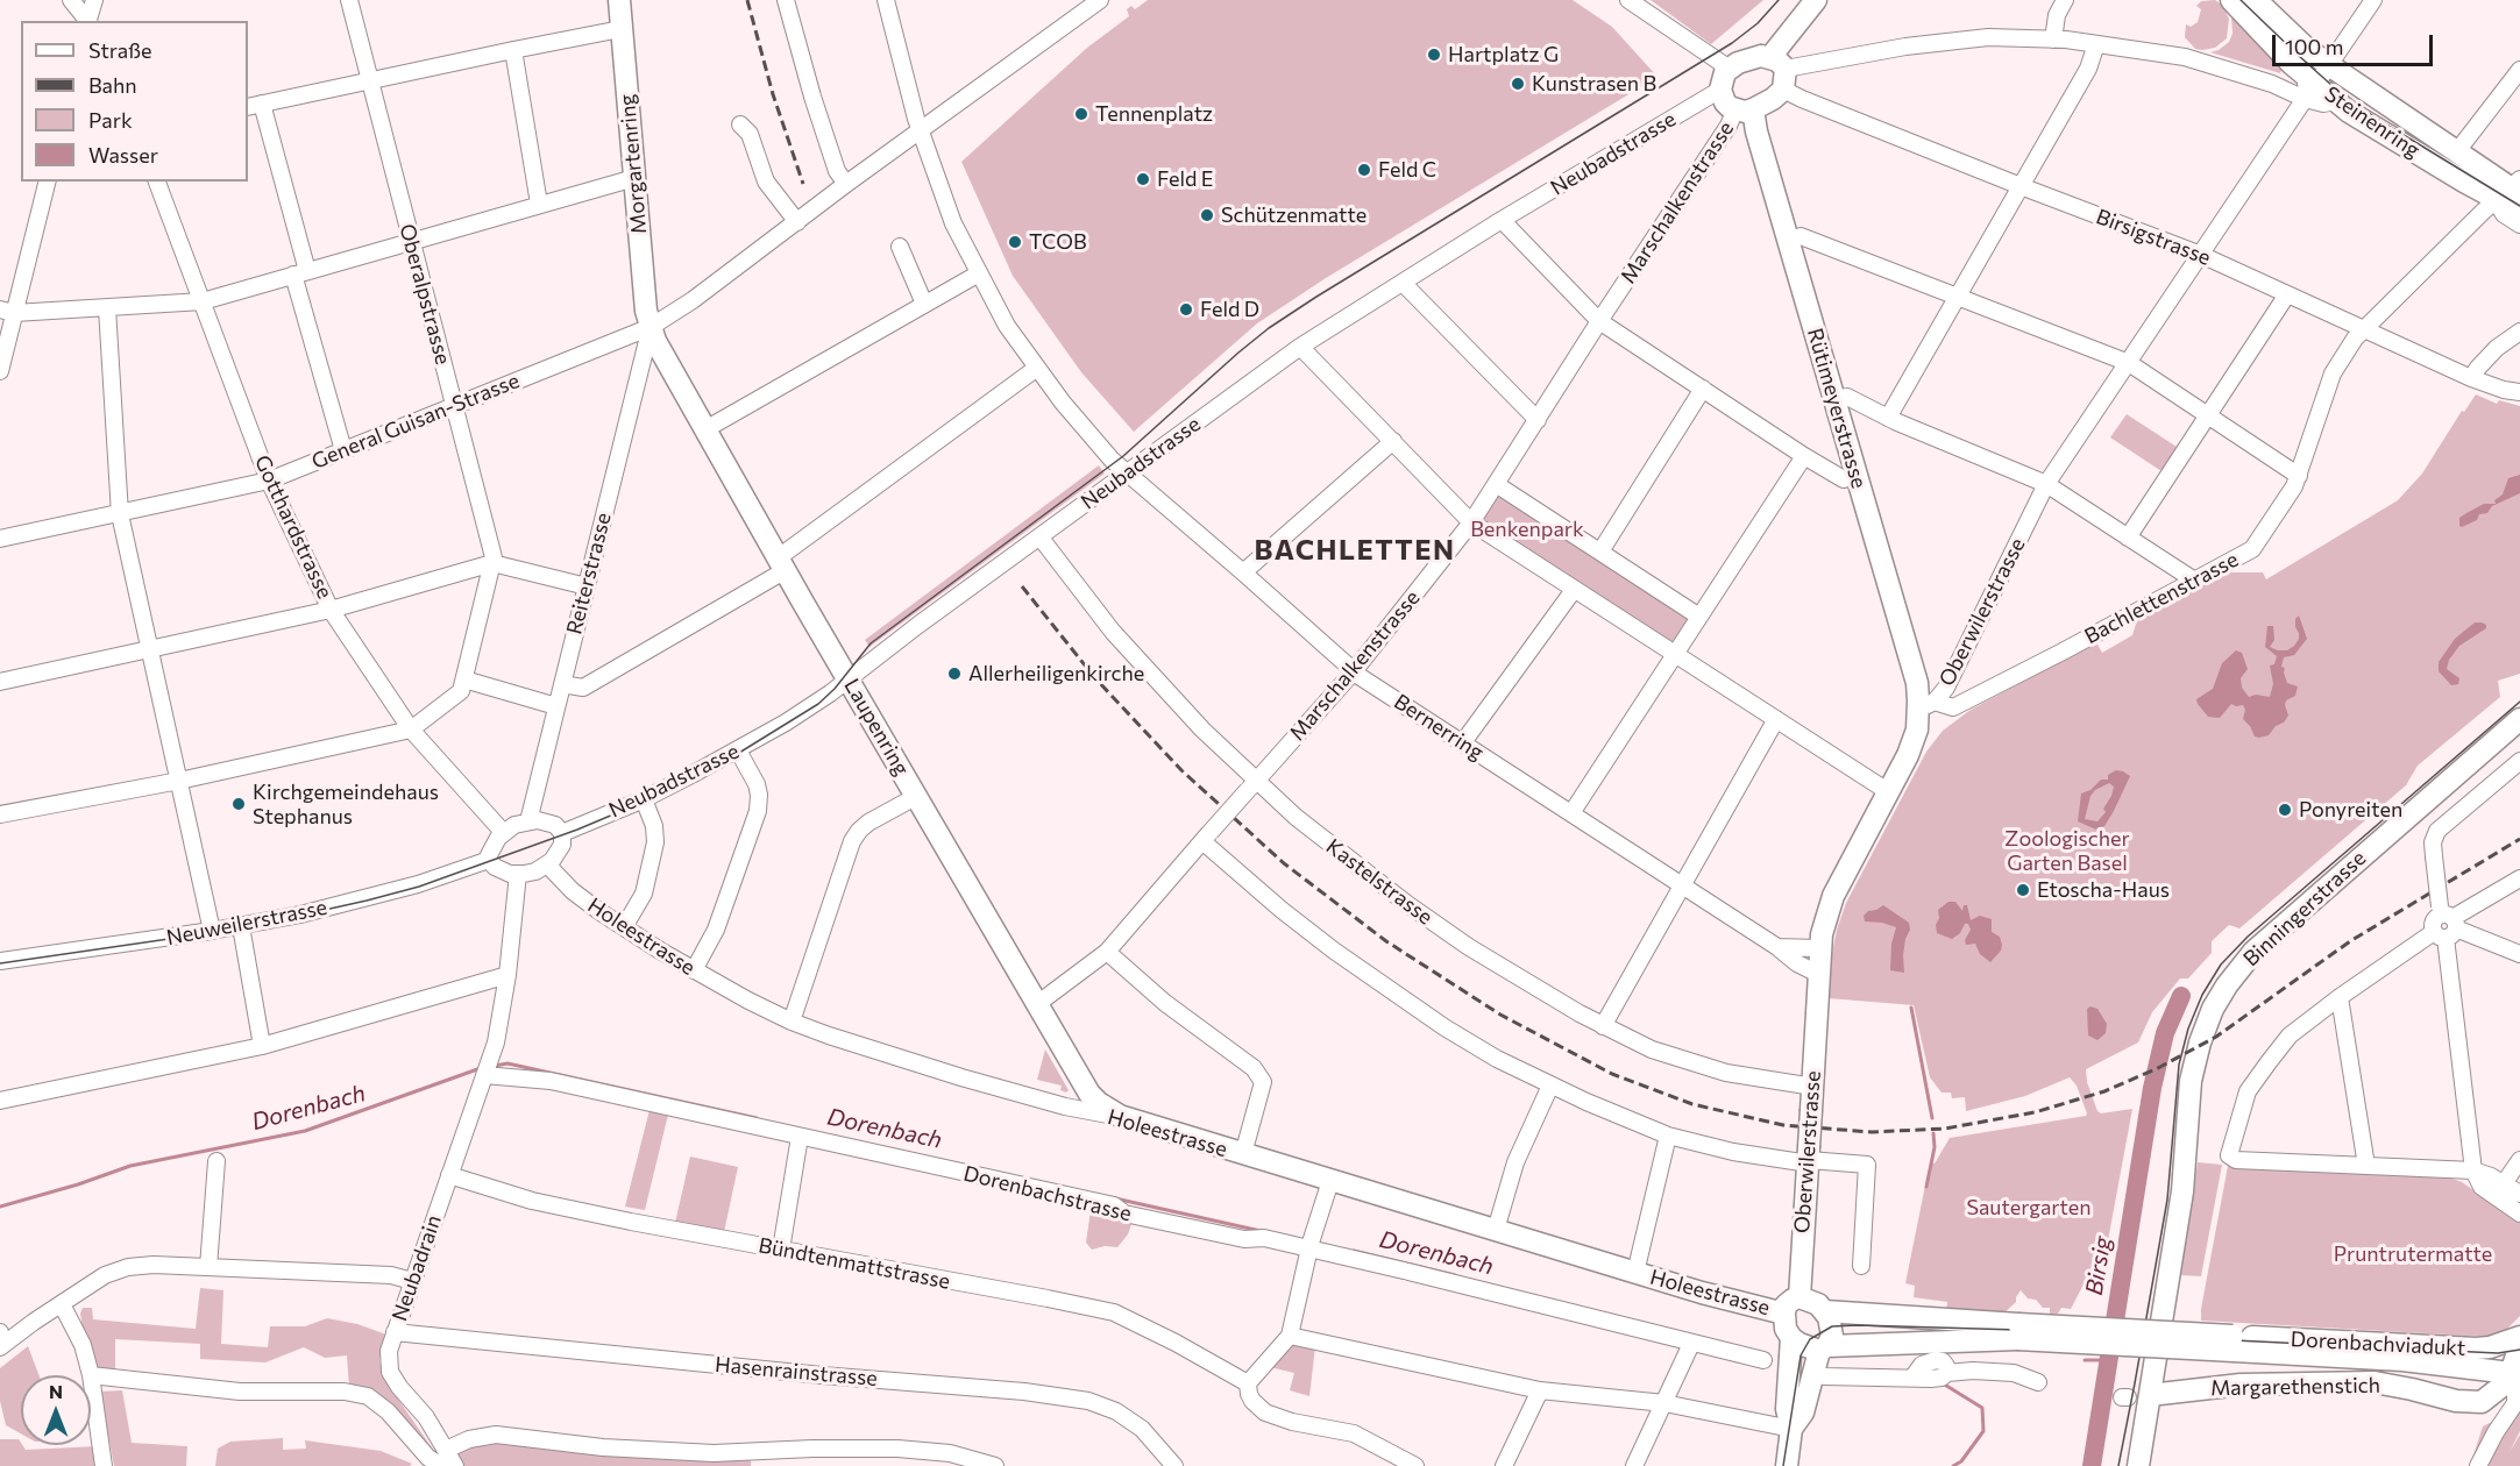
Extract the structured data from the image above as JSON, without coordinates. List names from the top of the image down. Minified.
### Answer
{"streets":{"main road":["Steinenring","Morgartenring","Rütimeyerstrasse","Oberwilerstrasse","Laupenring","Binningerstrasse","Holeestrasse","Dorenbachviadukt","Margarethenstich"],"street":["Neubadstrasse","Marschalkenstrasse","Birsigstrasse","Oberalpstrasse","General Guisan-Strasse","Gotthardstrasse","Reiterstrasse","Bachlettenstrasse","Bernerring","Kastelstrasse","Neuweilerstrasse","Dorenbachstrasse","Bündtenmattstrasse","Neubadrain","Hasenrainstrasse"]},"crossings":[["Steinenring","Bachlettenstrasse"],["Steinenring","Oberwilerstrasse"],["Neubadstrasse","Marschalkenstrasse"],["Neubadstrasse","Birsigstrasse"],["Neubadstrasse","Rütimeyerstrasse"],["Neubadstrasse","Gotthardstrasse"],["Neubadstrasse","Reiterstrasse"],["Neubadstrasse","Laupenring"],["Neubadstrasse","Bernerring"],["Neubadstrasse","Kastelstrasse"],["Neubadstrasse","Neuweilerstrasse"],["Neubadstrasse","Holeestrasse"],["Morgartenring","General Guisan-Strasse"],["Morgartenring","Reiterstrasse"],["Morgartenring","Laupenring"],["Marschalkenstrasse","Birsigstrasse"],["Marschalkenstrasse","Rütimeyerstrasse"],["Marschalkenstrasse","Laupenring"],["Marschalkenstrasse","Bernerring"],["Marschalkenstrasse","Kastelstrasse"],["Birsigstrasse","Rütimeyerstrasse"],["Birsigstrasse","Bachlettenstrasse"],["Birsigstrasse","Oberwilerstrasse"],["Oberalpstrasse","General Guisan-Strasse"],["Oberalpstrasse","Gotthardstrasse"],["Rütimeyerstrasse","Bachlettenstrasse"],["Rütimeyerstrasse","Oberwilerstrasse"],["General Guisan-Strasse","Gotthardstrasse"],["General Guisan-Strasse","Reiterstrasse"],["General Guisan-Strasse","Laupenring"],["General Guisan-Strasse","Bernerring"],["Gotthardstrasse","Reiterstrasse"],["Gotthardstrasse","Neuweilerstrasse"],["Gotthardstrasse","Holeestrasse"],["Reiterstrasse","Laupenring"],["Reiterstrasse","Neuweilerstrasse"],["Reiterstrasse","Holeestrasse"],["Bachlettenstrasse","Oberwilerstrasse"],["Oberwilerstrasse","Bernerring"],["Oberwilerstrasse","Kastelstrasse"],["Oberwilerstrasse","Holeestrasse"],["Laupenring","Holeestrasse"],["Binningerstrasse","Margarethenstich"],["Neuweilerstrasse","Holeestrasse"],["Dorenbachstrasse","Neubadrain"],["Bündtenmattstrasse","Neubadrain"],["Neubadrain","Hasenrainstrasse"],["Dorenbachviadukt","Margarethenstich"]],"districts":["BACHLETTEN"],"water":["Dorenbach","Birsig"],"parks":["Benkenpark","Zoologischer Garten Basel","Sautergarten","Pruntrutermatte"],"places":["Hartplatz G","Kunstrasen B","Tennenplatz","Feld C","Feld E","Schützenmatte","TCOB","Feld D","Allerheiligenkirche","Kirchgemeindehaus Stephanus","Ponyreiten","Etoscha-Haus"],"legend":["Straße","Bahn","Park","Wasser"],"scale_bar":"100 m","north":"top"}
